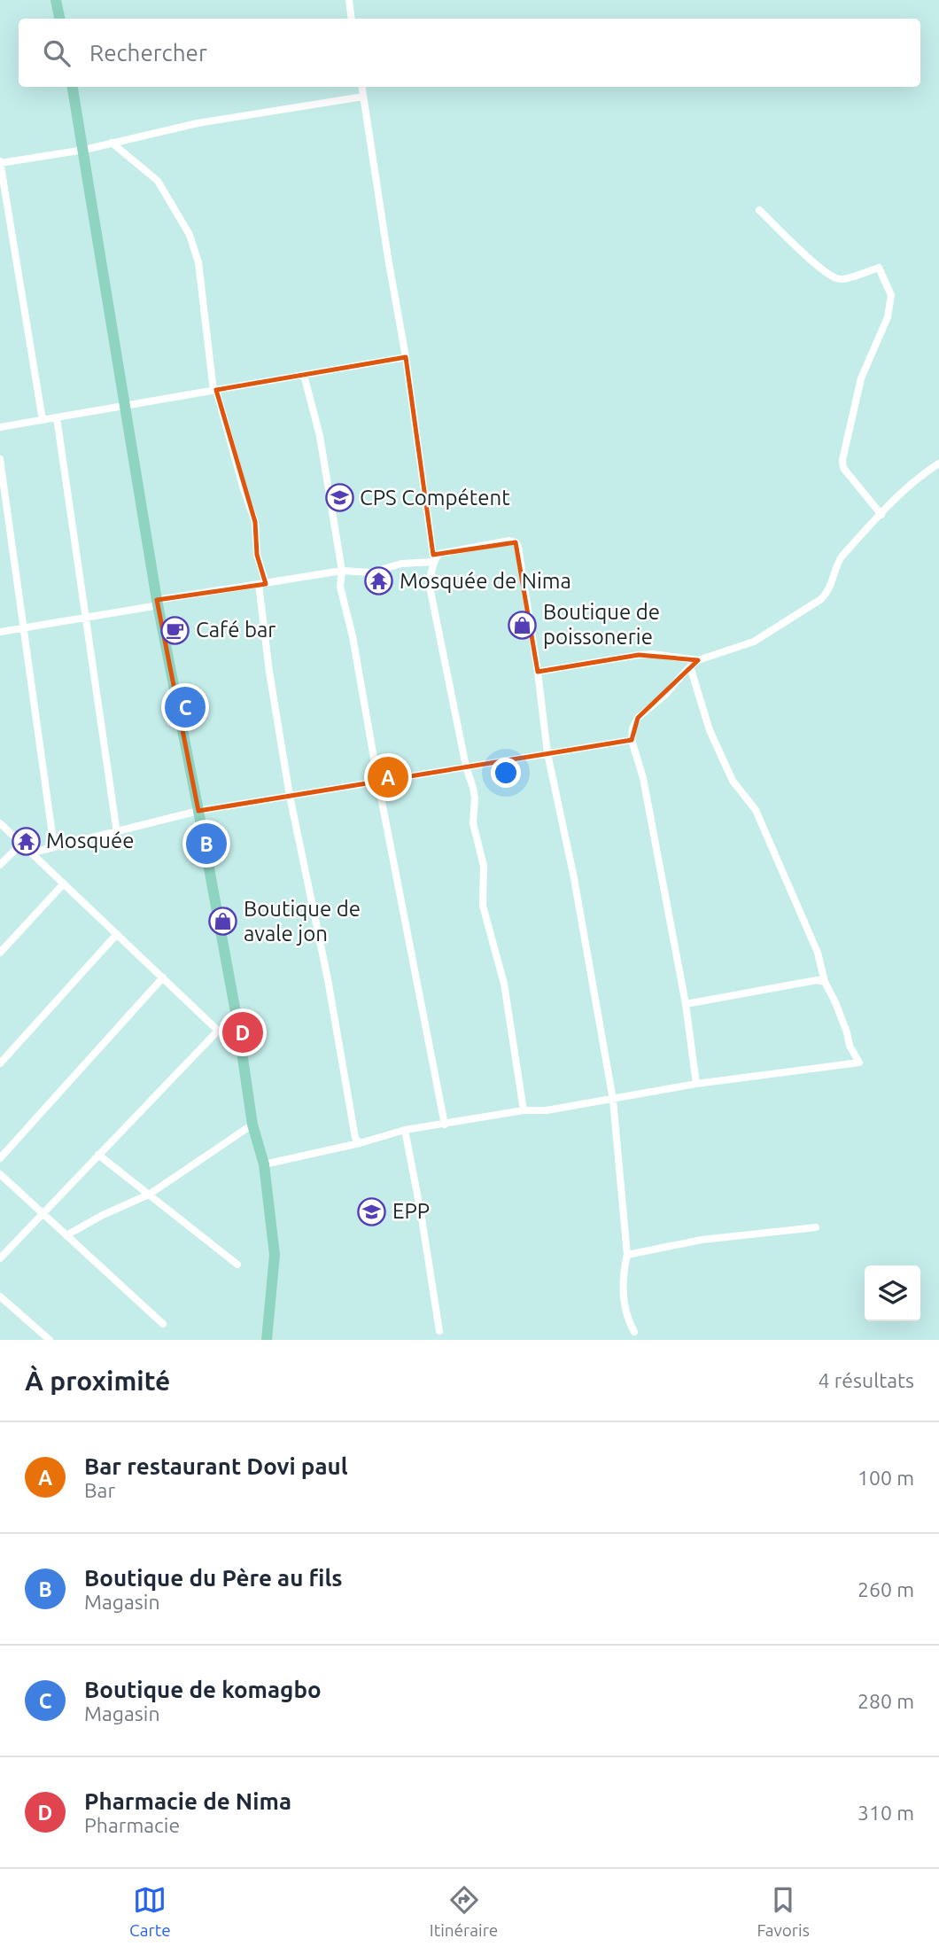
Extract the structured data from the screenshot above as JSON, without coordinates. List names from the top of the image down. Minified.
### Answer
{"places":{"school or university":["CPS Compétent","EPP"],"temple":["Mosquée de Nima","Mosquée"],"shop":["Boutique de poissonerie","Boutique de avale jon"],"cafe":["Café bar"]},"page":{"search":"Rechercher","pins":["C","A","B","D"],"heading":["À proximité","4 résultats"],"list":[{"mark":"A","name":"Bar restaurant Dovi paul","note":"Bar","value":"100 m"},{"mark":"B","name":"Boutique du Père au fils","note":"Magasin","value":"260 m"},{"mark":"C","name":"Boutique de komagbo","note":"Magasin","value":"280 m"},{"mark":"D","name":"Pharmacie de Nima","note":"Pharmacie","value":"310 m"}],"nav":["Carte","Itinéraire","Favoris"]}}
